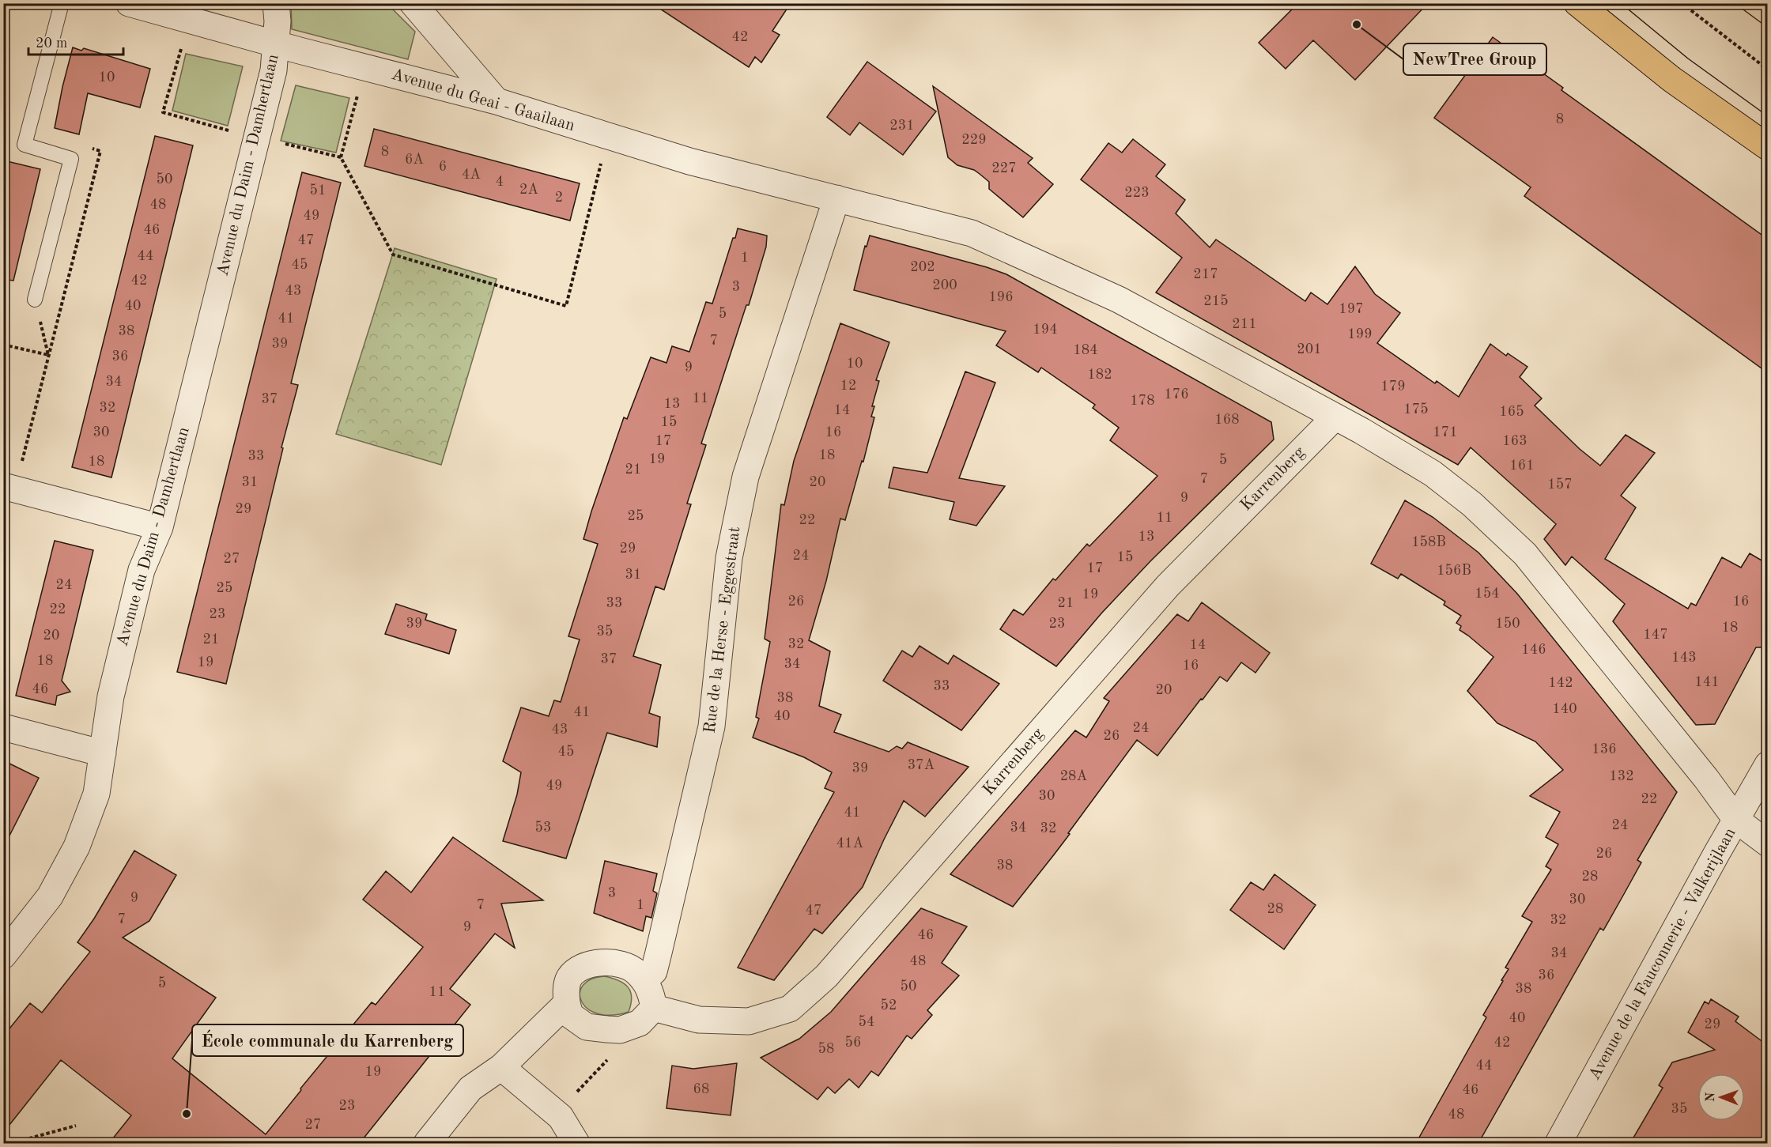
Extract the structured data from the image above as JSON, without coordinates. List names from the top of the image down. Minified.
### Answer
{"streets":{"street":["Avenue du Geai - Gaailaan","Avenue du Daim - Damhertlaan","Karrenberg","Rue de la Herse - Eggestraat","Avenue de la Fauconnerie - Valkerijlaan"]},"crossings":[["Avenue du Geai - Gaailaan","Avenue du Daim - Damhertlaan"],["Avenue du Geai - Gaailaan","Karrenberg"],["Avenue du Geai - Gaailaan","Rue de la Herse - Eggestraat"],["Avenue du Geai - Gaailaan","Avenue de la Fauconnerie - Valkerijlaan"],["Karrenberg","Rue de la Herse - Eggestraat"]],"places":["NewTree Group","École communale du Karrenberg"],"house_numbers":["42","10","8","231","229","8","6A","6","227","4A","50","4","2A","51","223","2","48","49","46","47","44","1","45","202","217","42","200","3","43","196","215","40","197","5","41","211","194","38","199","7","39","201","184","36","10","9","182","34","12","179","176","11","37","178","13","32","175","14","165","168","15","30","16","171","17","163","18","33","19","5","18","161","21","7","31","20","157","9","29","25","11","22","13","158B","29","24","15","27","17","156B","31","24","25","154","19","26","16","33","21","22","23","39","23","150","18","35","147","20","21","32","14","146","143","37","18","19","34","16","141","142","33","46","20","38","140","41","40","24","43","26","136","45","37A","39","28A","132","49","30","22","41","24","53","34","32","41A","26","38","28","3","9","30","7","1","28","47","7","32","9","46","34","48","36","5","50","38","11","52","40","54","29","56","42","58","44","19","68","46","23","35","48","27"],"scale_bar":"20 m","north":"left"}
